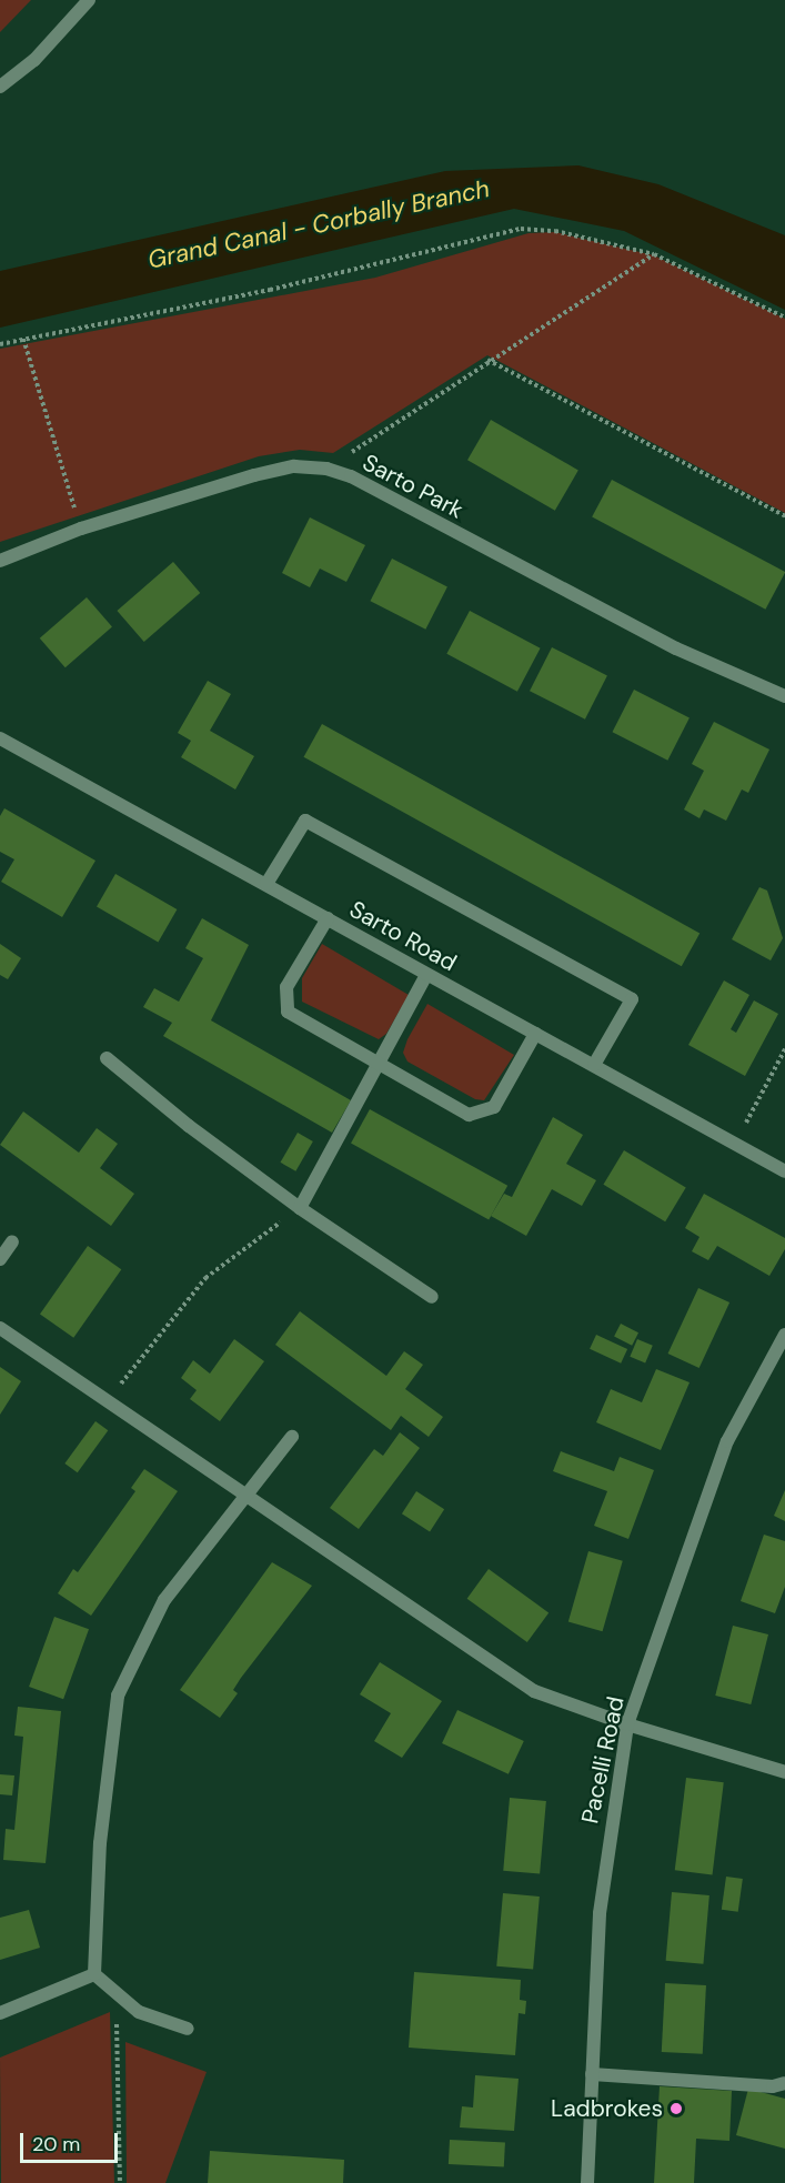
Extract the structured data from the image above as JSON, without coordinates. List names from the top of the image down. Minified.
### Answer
{"streets":{"street":["Sarto Park","Sarto Road","Pacelli Road"]},"water":["Grand Canal - Corbally Branch"],"places":["Ladbrokes"],"scale_bar":"20 m"}
